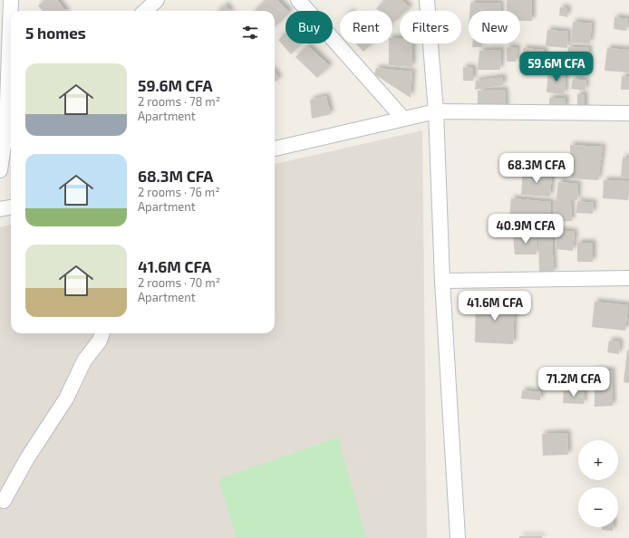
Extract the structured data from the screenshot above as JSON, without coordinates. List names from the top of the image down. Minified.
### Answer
{"page":{"chip":["Buy","Rent","Filters","New"],"heading":"5 homes","price":["59.6M CFA","68.3M CFA","40.9M CFA","41.6M CFA","71.2M CFA"],"list":[{"name":"59.6M CFA","note":"2 rooms · 78 m² · Apartment"},{"name":"68.3M CFA","note":"2 rooms · 76 m² · Apartment"},{"name":"41.6M CFA","note":"2 rooms · 70 m² · Apartment"}],"map_buttons":["+","−"]}}
